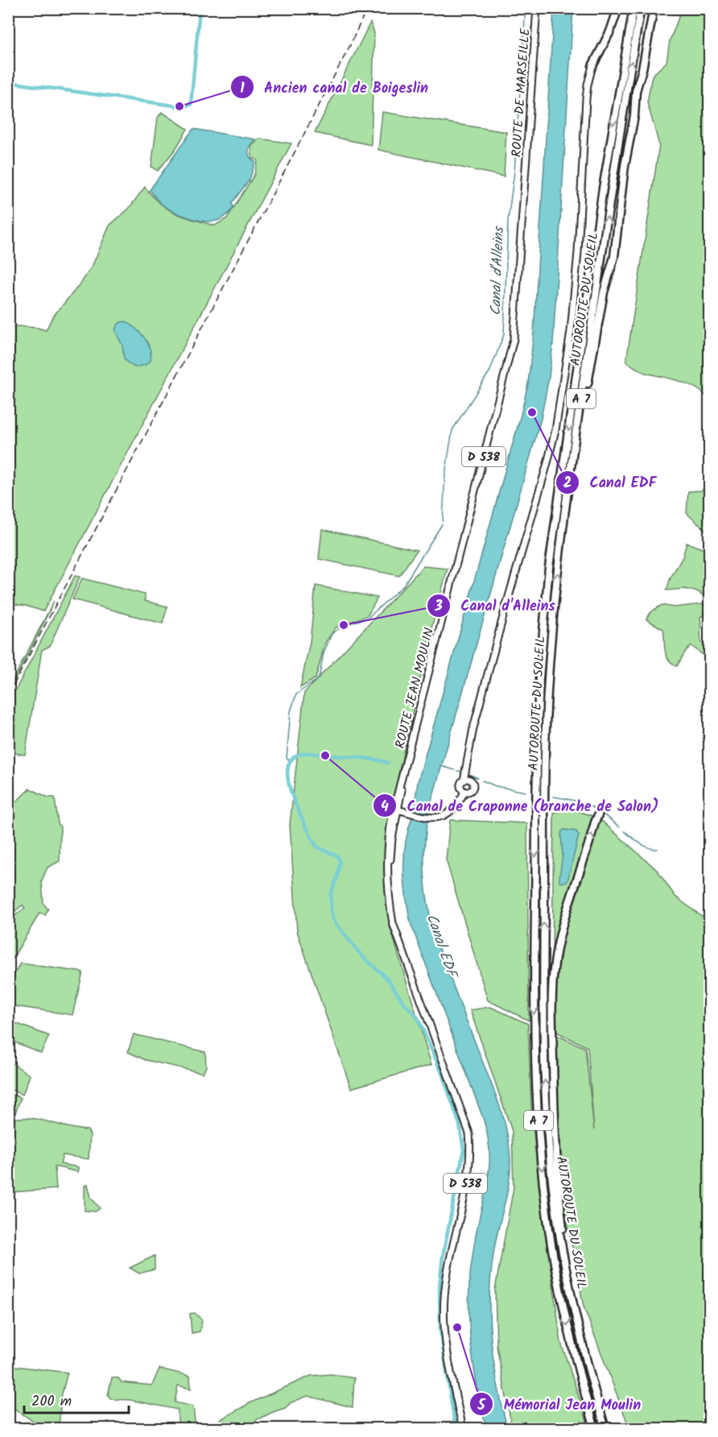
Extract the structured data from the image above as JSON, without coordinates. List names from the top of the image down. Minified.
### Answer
{"streets":{"highway":["AUTOROUTE DU SOLEIL","A 7"],"main road":["ROUTE DE MARSEILLE","D 538","ROUTE JEAN MOULIN"]},"crossings":[["ROUTE DE MARSEILLE","ROUTE JEAN MOULIN"],["D 538","ROUTE JEAN MOULIN"]],"water":["Canal d'Alleins","Canal EDF"],"places":["Ancien canal de Boigeslin","Canal EDF","Canal d'Alleins","Canal de Craponne (branche de Salon)","Mémorial Jean Moulin"],"scale_bar":"200 m"}
